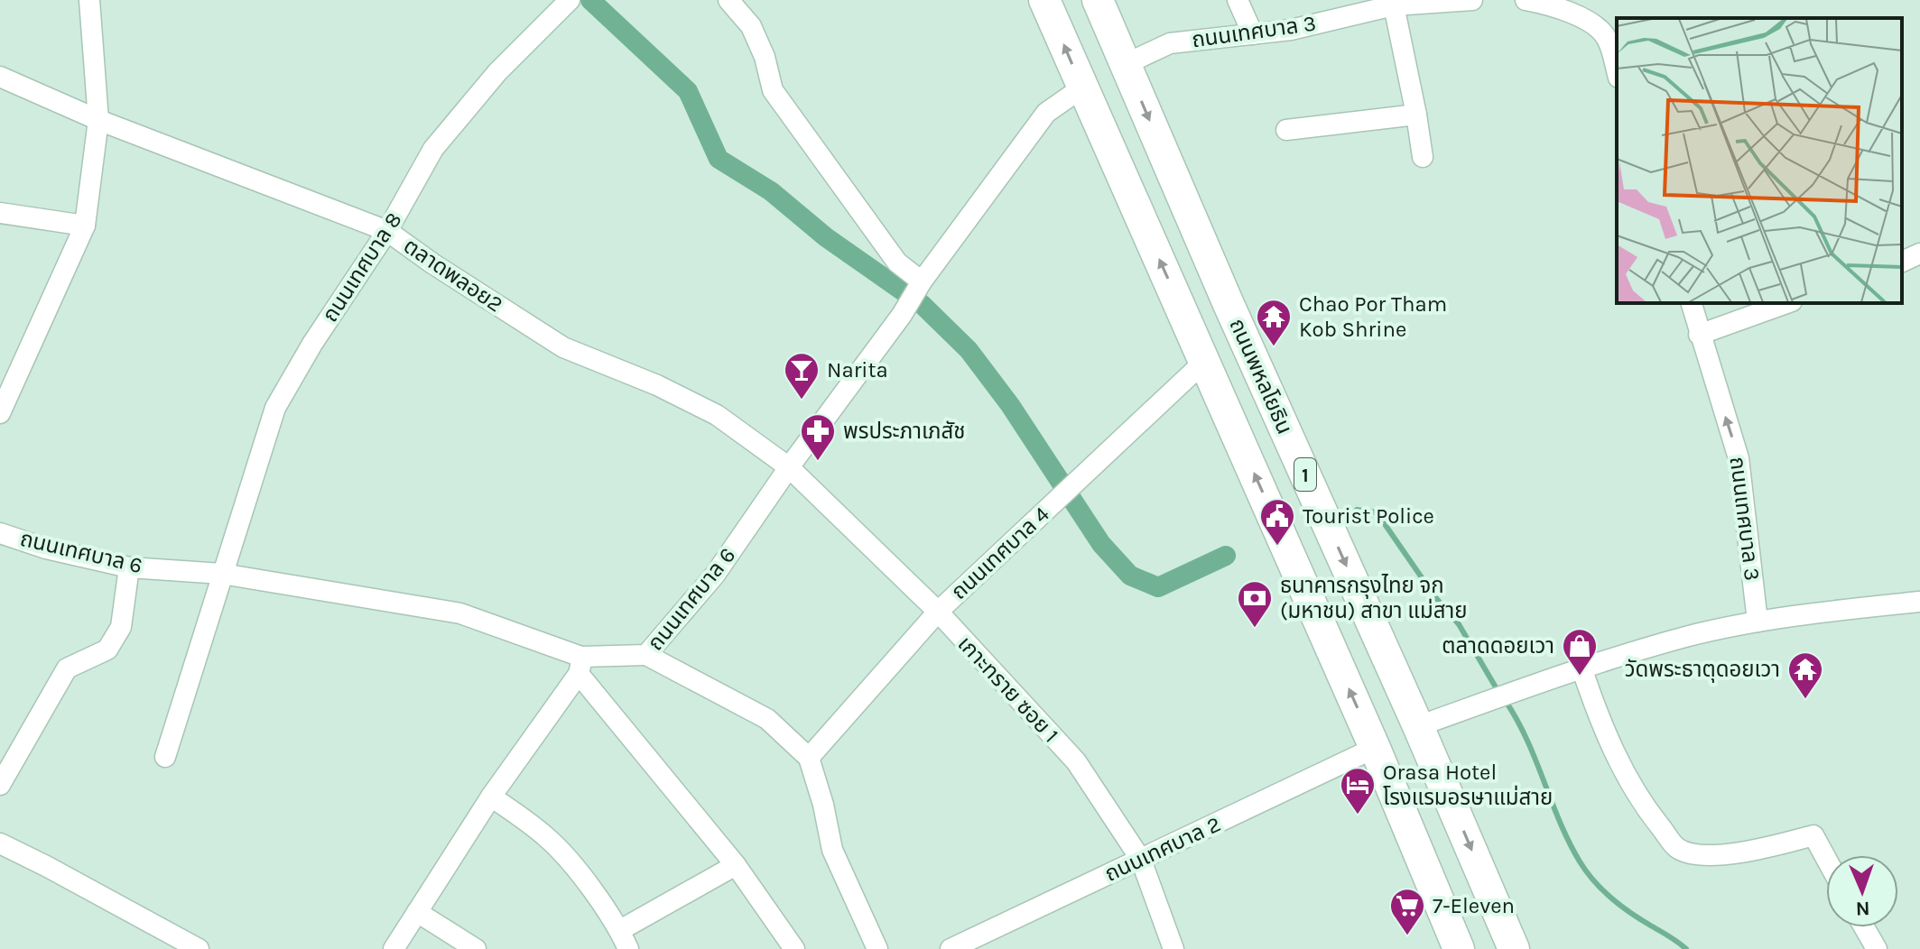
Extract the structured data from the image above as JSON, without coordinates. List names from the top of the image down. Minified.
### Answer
{"streets":{"main road":["ถนนพหลโยธิน","1"],"street":["ถนนเทศบาล 3","ถนนเทศบาล 8","ตลาดพลอย2","ถนนเทศบาล 6","ถนนเทศบาล 4","เกาะทราย ซอย 1","ถนนเทศบาล 2"]},"crossings":[["ถนนเทศบาล 3","ถนนพหลโยธิน"],["ถนนเทศบาล 8","ตลาดพลอย2"],["ถนนเทศบาล 8","ถนนเทศบาล 6"],["ตลาดพลอย2","ถนนเทศบาล 6"],["ตลาดพลอย2","เกาะทราย ซอย 1"],["ถนนพหลโยธิน","ถนนเทศบาล 6"],["ถนนพหลโยธิน","ถนนเทศบาล 4"],["ถนนพหลโยธิน","ถนนเทศบาล 2"],["ถนนเทศบาล 6","เกาะทราย ซอย 1"],["ถนนเทศบาล 4","เกาะทราย ซอย 1"],["เกาะทราย ซอย 1","ถนนเทศบาล 2"]],"one_way":["ถนนเทศบาล 3"],"places":{"temple":["Chao Por Tham Kob Shrine","วัดพระธาตุดอยเวา"],"bar":["Narita"],"pharmacy":["พรประภาเภสัช"],"public building":["Tourist Police"],"bank":["ธนาคารกรุงไทย จก (มหาชน) สาขา แม่สาย"],"shop":["ตลาดดอยเวา"],"hotel":["Orasa Hotel โรงแรมอรษาแม่สาย"],"supermarket":["7-Eleven"]},"north":"bottom"}
